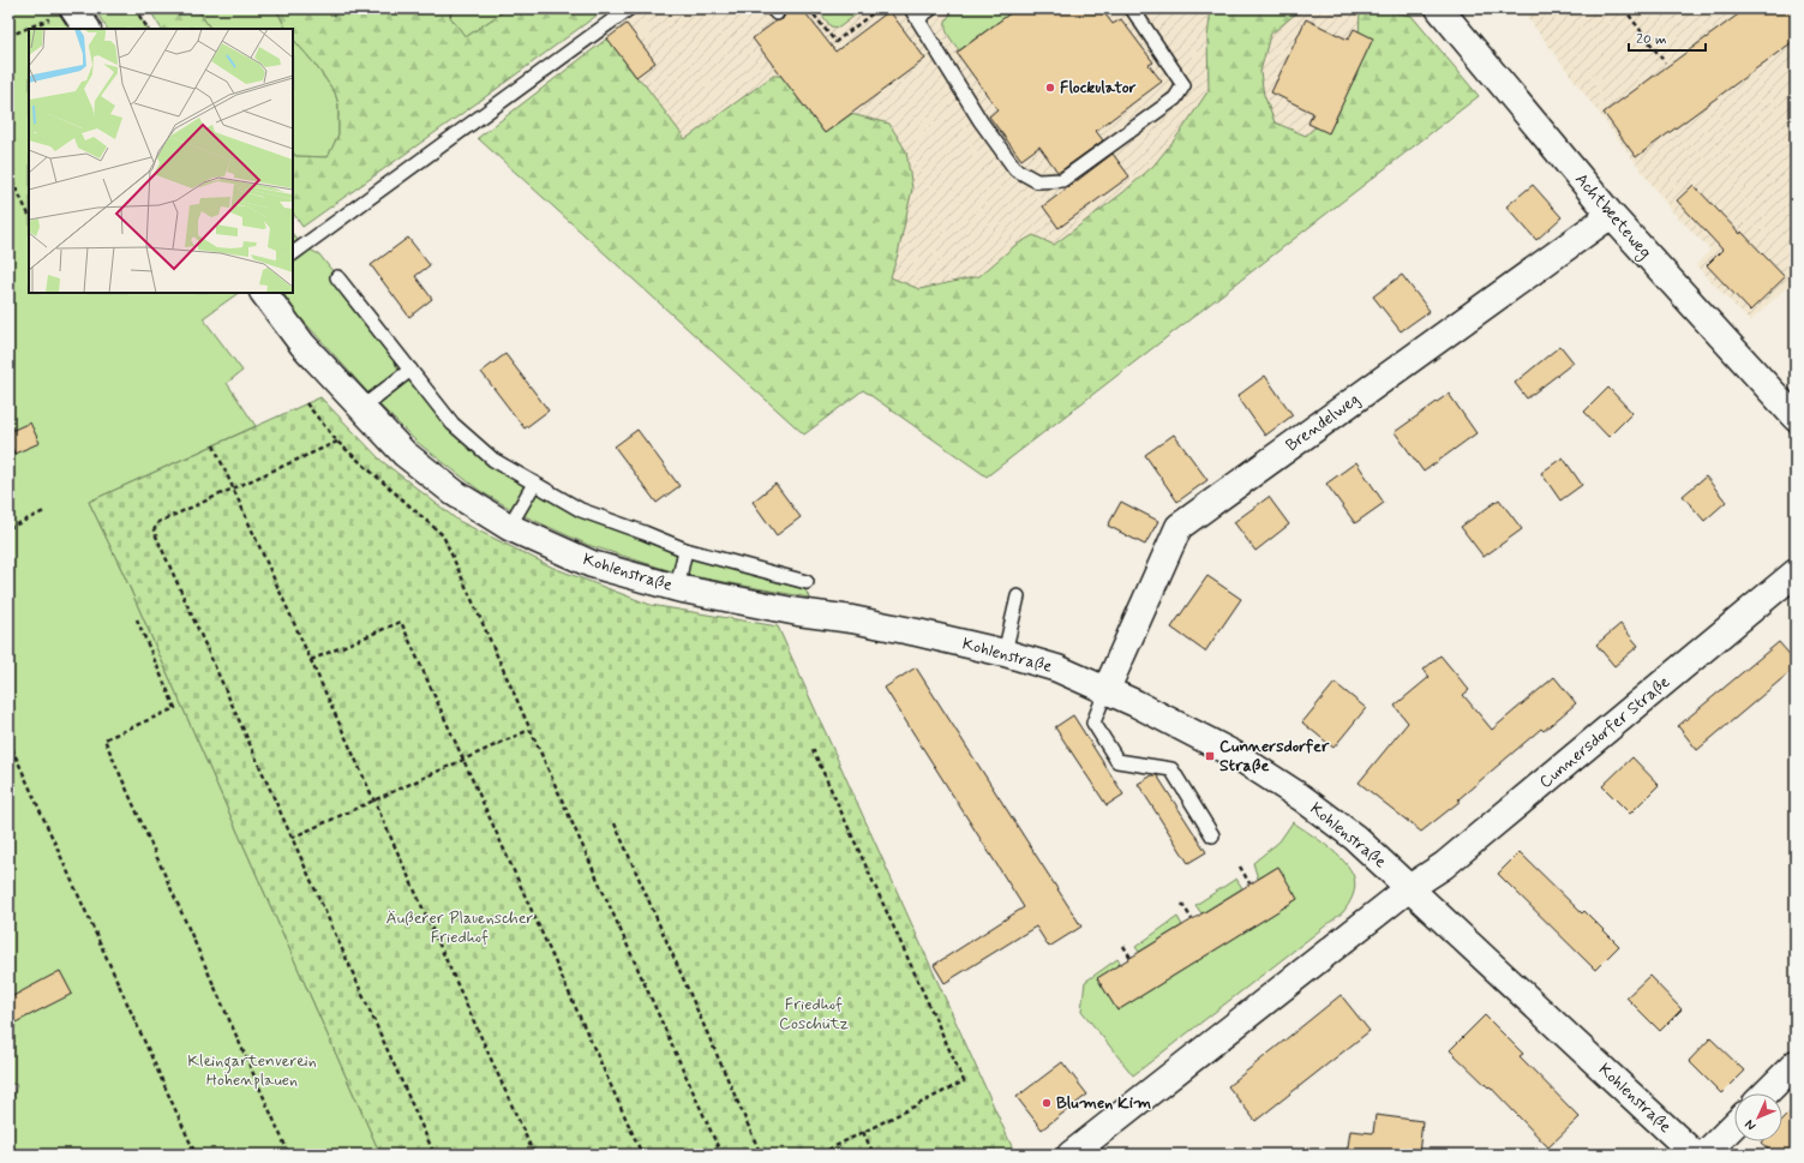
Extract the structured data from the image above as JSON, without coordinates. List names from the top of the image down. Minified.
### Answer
{"streets":{"street":["Achtbeeteweg","Brendelweg","Kohlenstraße","Cunnersdorfer Straße"]},"crossings":[["Achtbeeteweg","Brendelweg"],["Brendelweg","Kohlenstraße"],["Kohlenstraße","Cunnersdorfer Straße"]],"parks":["Äußerer Plauenscher Friedhof","Friedhof Coschütz","Kleingartenverein Hohenplauen"],"places":{"other":["Flockulator","Blumen Kim"],"transit":["Cunnersdorfer Straße"]},"scale_bar":"20 m","north":"bottom left"}
